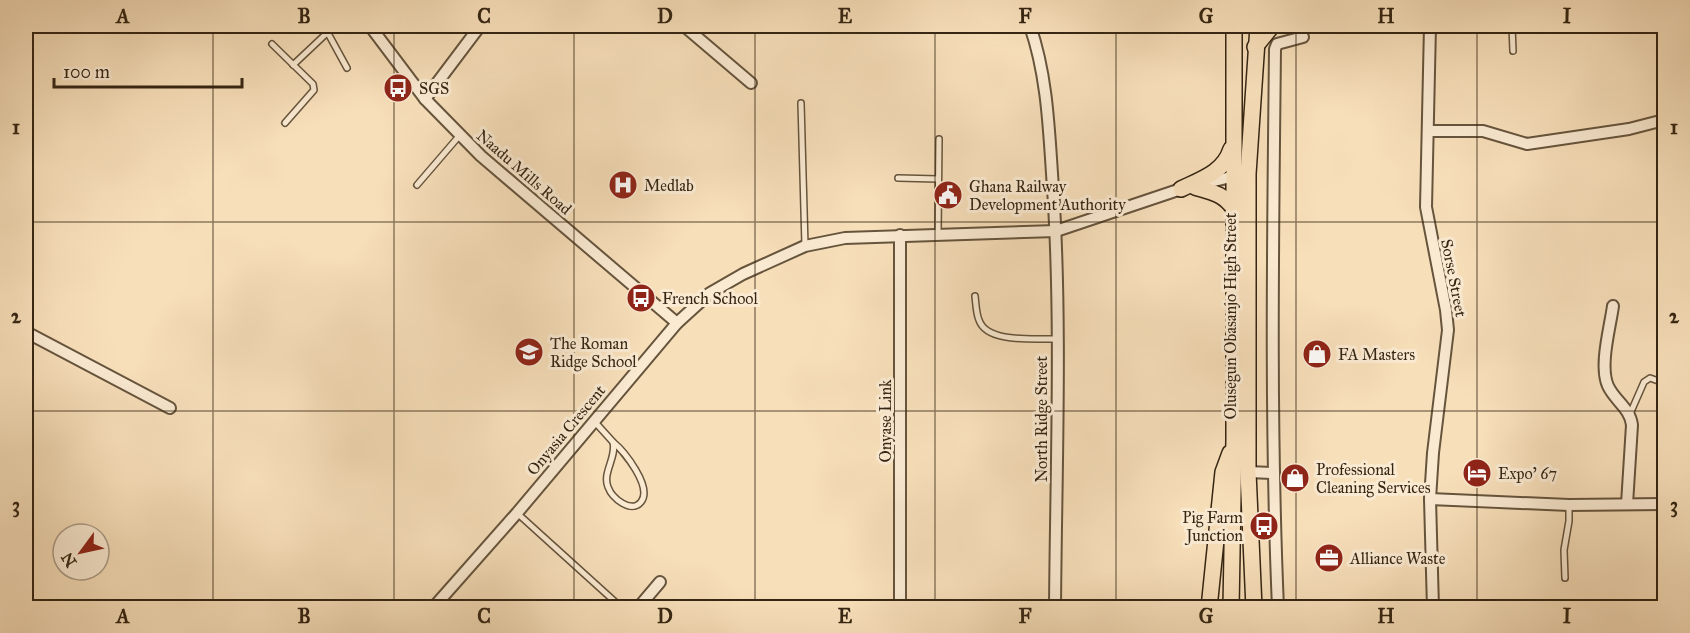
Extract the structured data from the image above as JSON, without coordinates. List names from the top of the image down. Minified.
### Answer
{"streets":{"main road":["Olusegun Obasanjo High Street"],"street":["Naadu Mills Road","Sorse Street","North Ridge Street","Onyase Link","Onyasia Crescent"]},"crossings":[["Naadu Mills Road","Onyasia Crescent"],["Olusegun Obasanjo High Street","Onyasia Crescent"],["North Ridge Street","Onyasia Crescent"],["Onyase Link","Onyasia Crescent"]],"places":{"bus stop":["SGS","French School","Pig Farm Junction"],"hospital":["Medlab"],"public building":["Ghana Railway Development Authority"],"school or university":["The Roman Ridge School"],"shop":["FA Masters","Professional Cleaning Services"],"hotel":["Expo' 67"],"office":["Alliance Waste"]},"scale_bar":"100 m","north":"bottom left","grid":{"columns":["A","B","C","D","E","F","G","H","I"],"rows":["1","2","3"]}}
